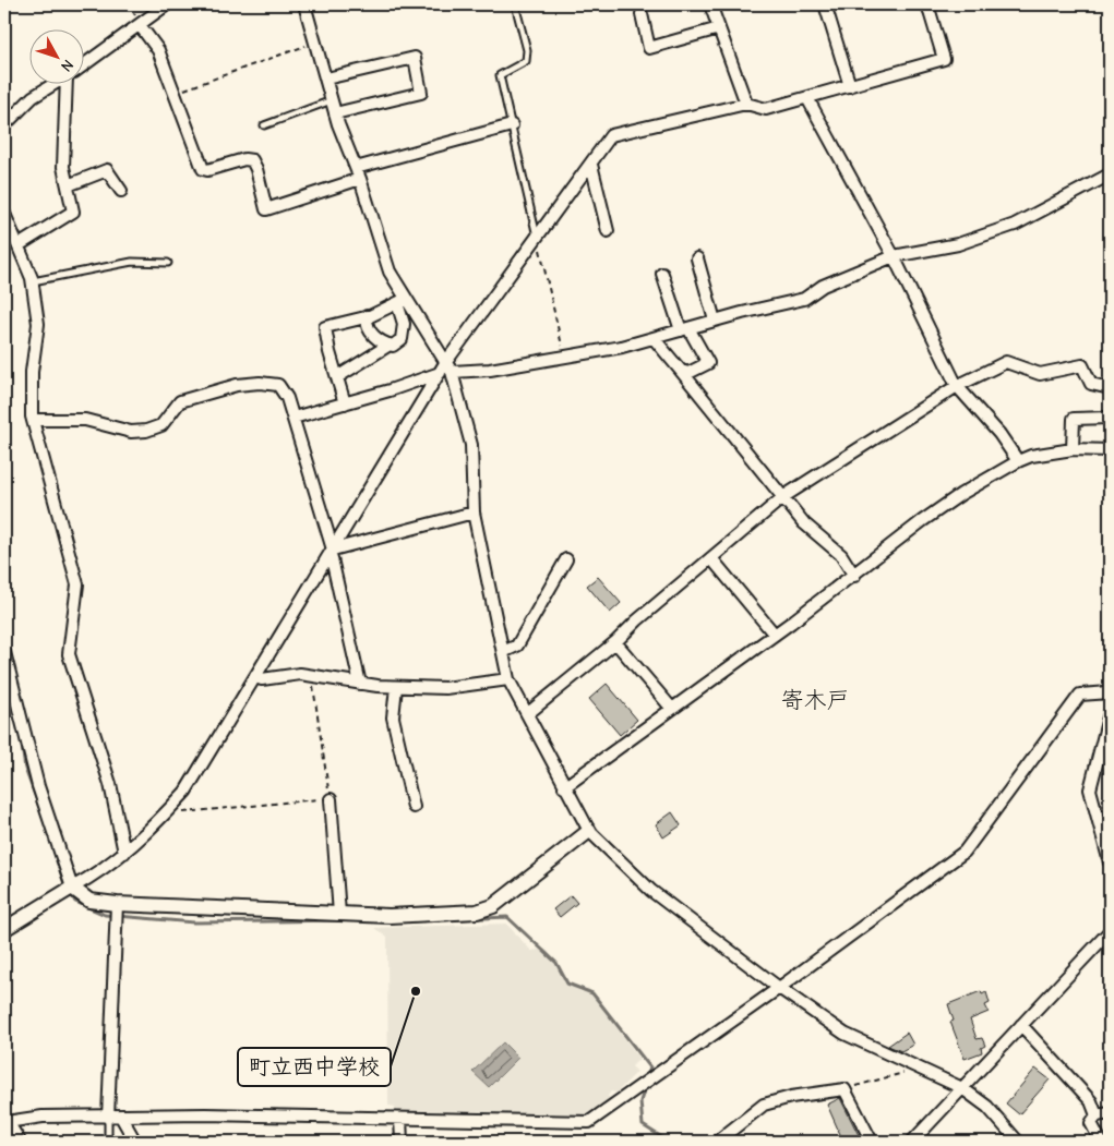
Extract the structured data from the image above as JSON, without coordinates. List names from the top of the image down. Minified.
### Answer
{"districts":["寄木戸"],"places":["町立西中学校"],"north":"bottom right"}
